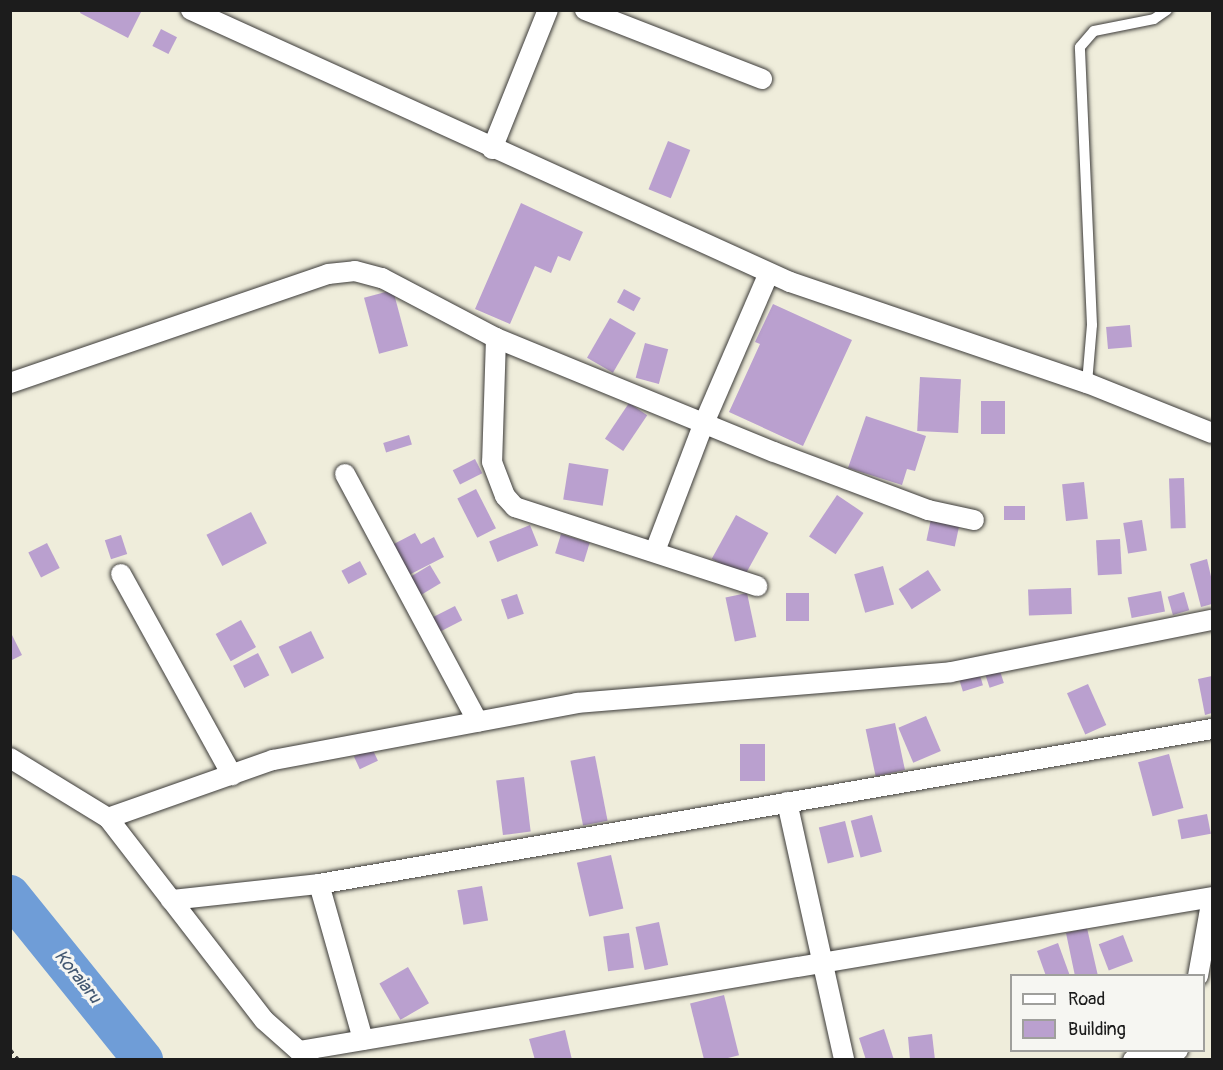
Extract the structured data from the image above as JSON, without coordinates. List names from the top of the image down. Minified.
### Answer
{"water":["Koraiaru"],"legend":["Road","Building"]}
